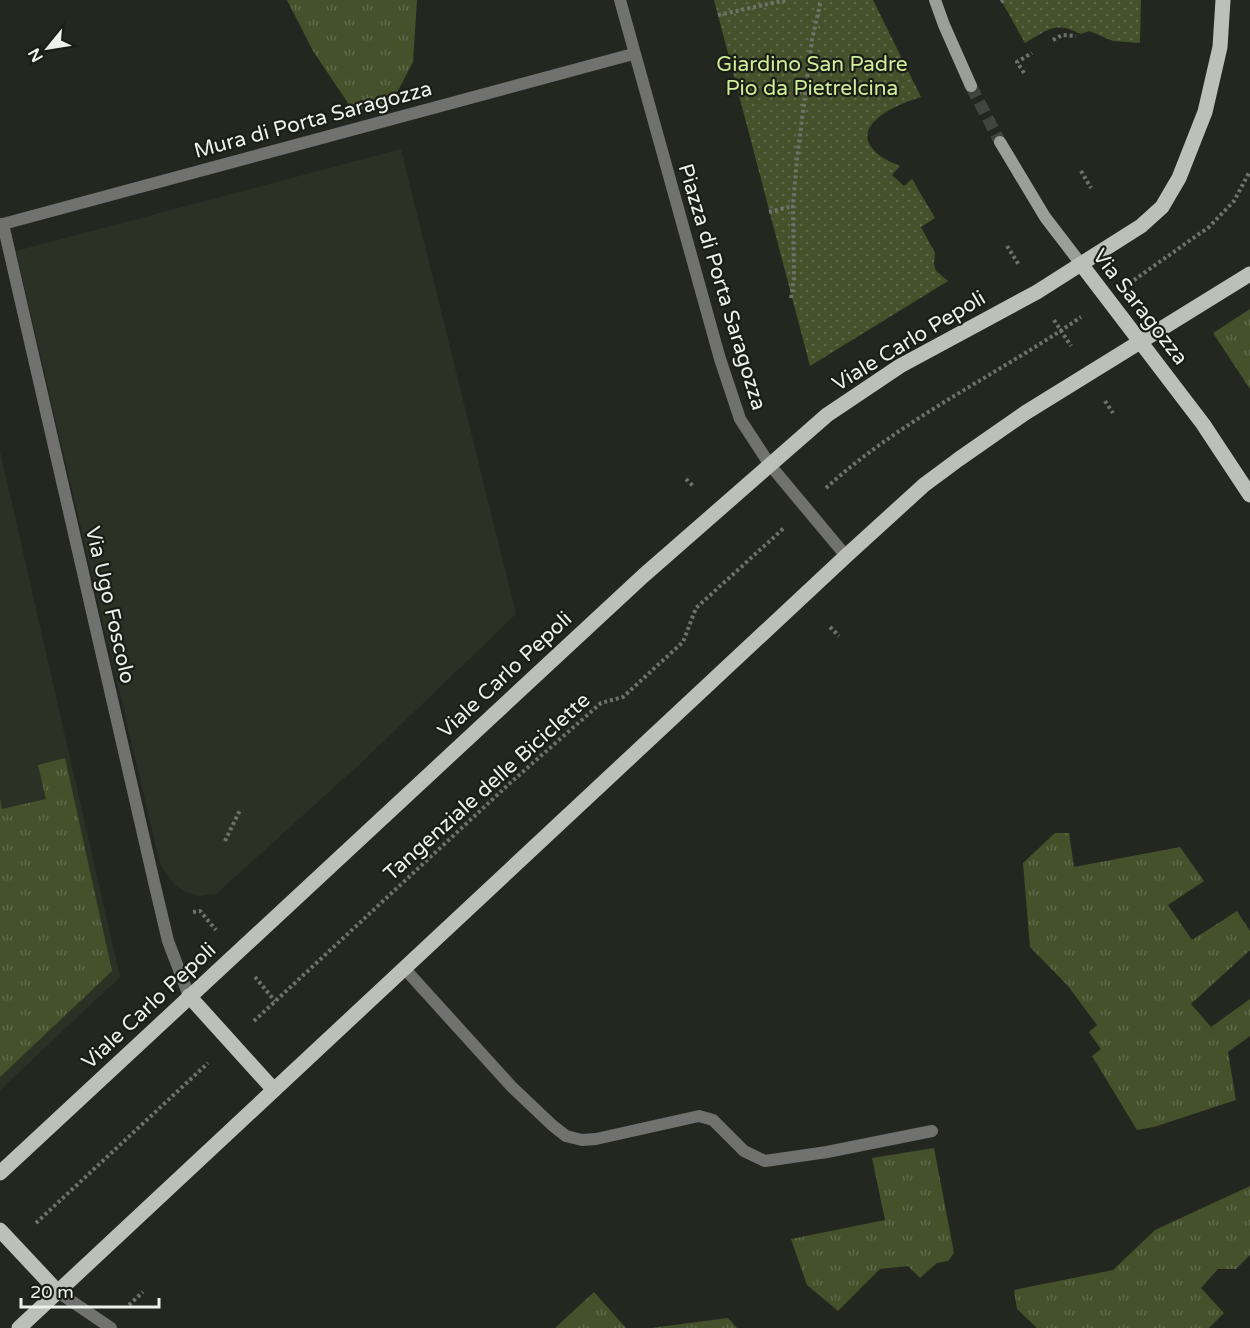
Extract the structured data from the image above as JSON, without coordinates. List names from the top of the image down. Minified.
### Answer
{"streets":{"main road":["Via Saragozza","Viale Carlo Pepoli"],"street":["Mura di Porta Saragozza","Piazza di Porta Saragozza","Via Ugo Foscolo"],"path":["Tangenziale delle Biciclette"]},"crossings":[["Mura di Porta Saragozza","Piazza di Porta Saragozza"],["Mura di Porta Saragozza","Via Ugo Foscolo"],["Piazza di Porta Saragozza","Viale Carlo Pepoli"],["Via Saragozza","Viale Carlo Pepoli"],["Viale Carlo Pepoli","Via Ugo Foscolo"]],"parks":["Giardino San Padre Pio da Pietrelcina"],"scale_bar":"20 m","north":"bottom left"}
